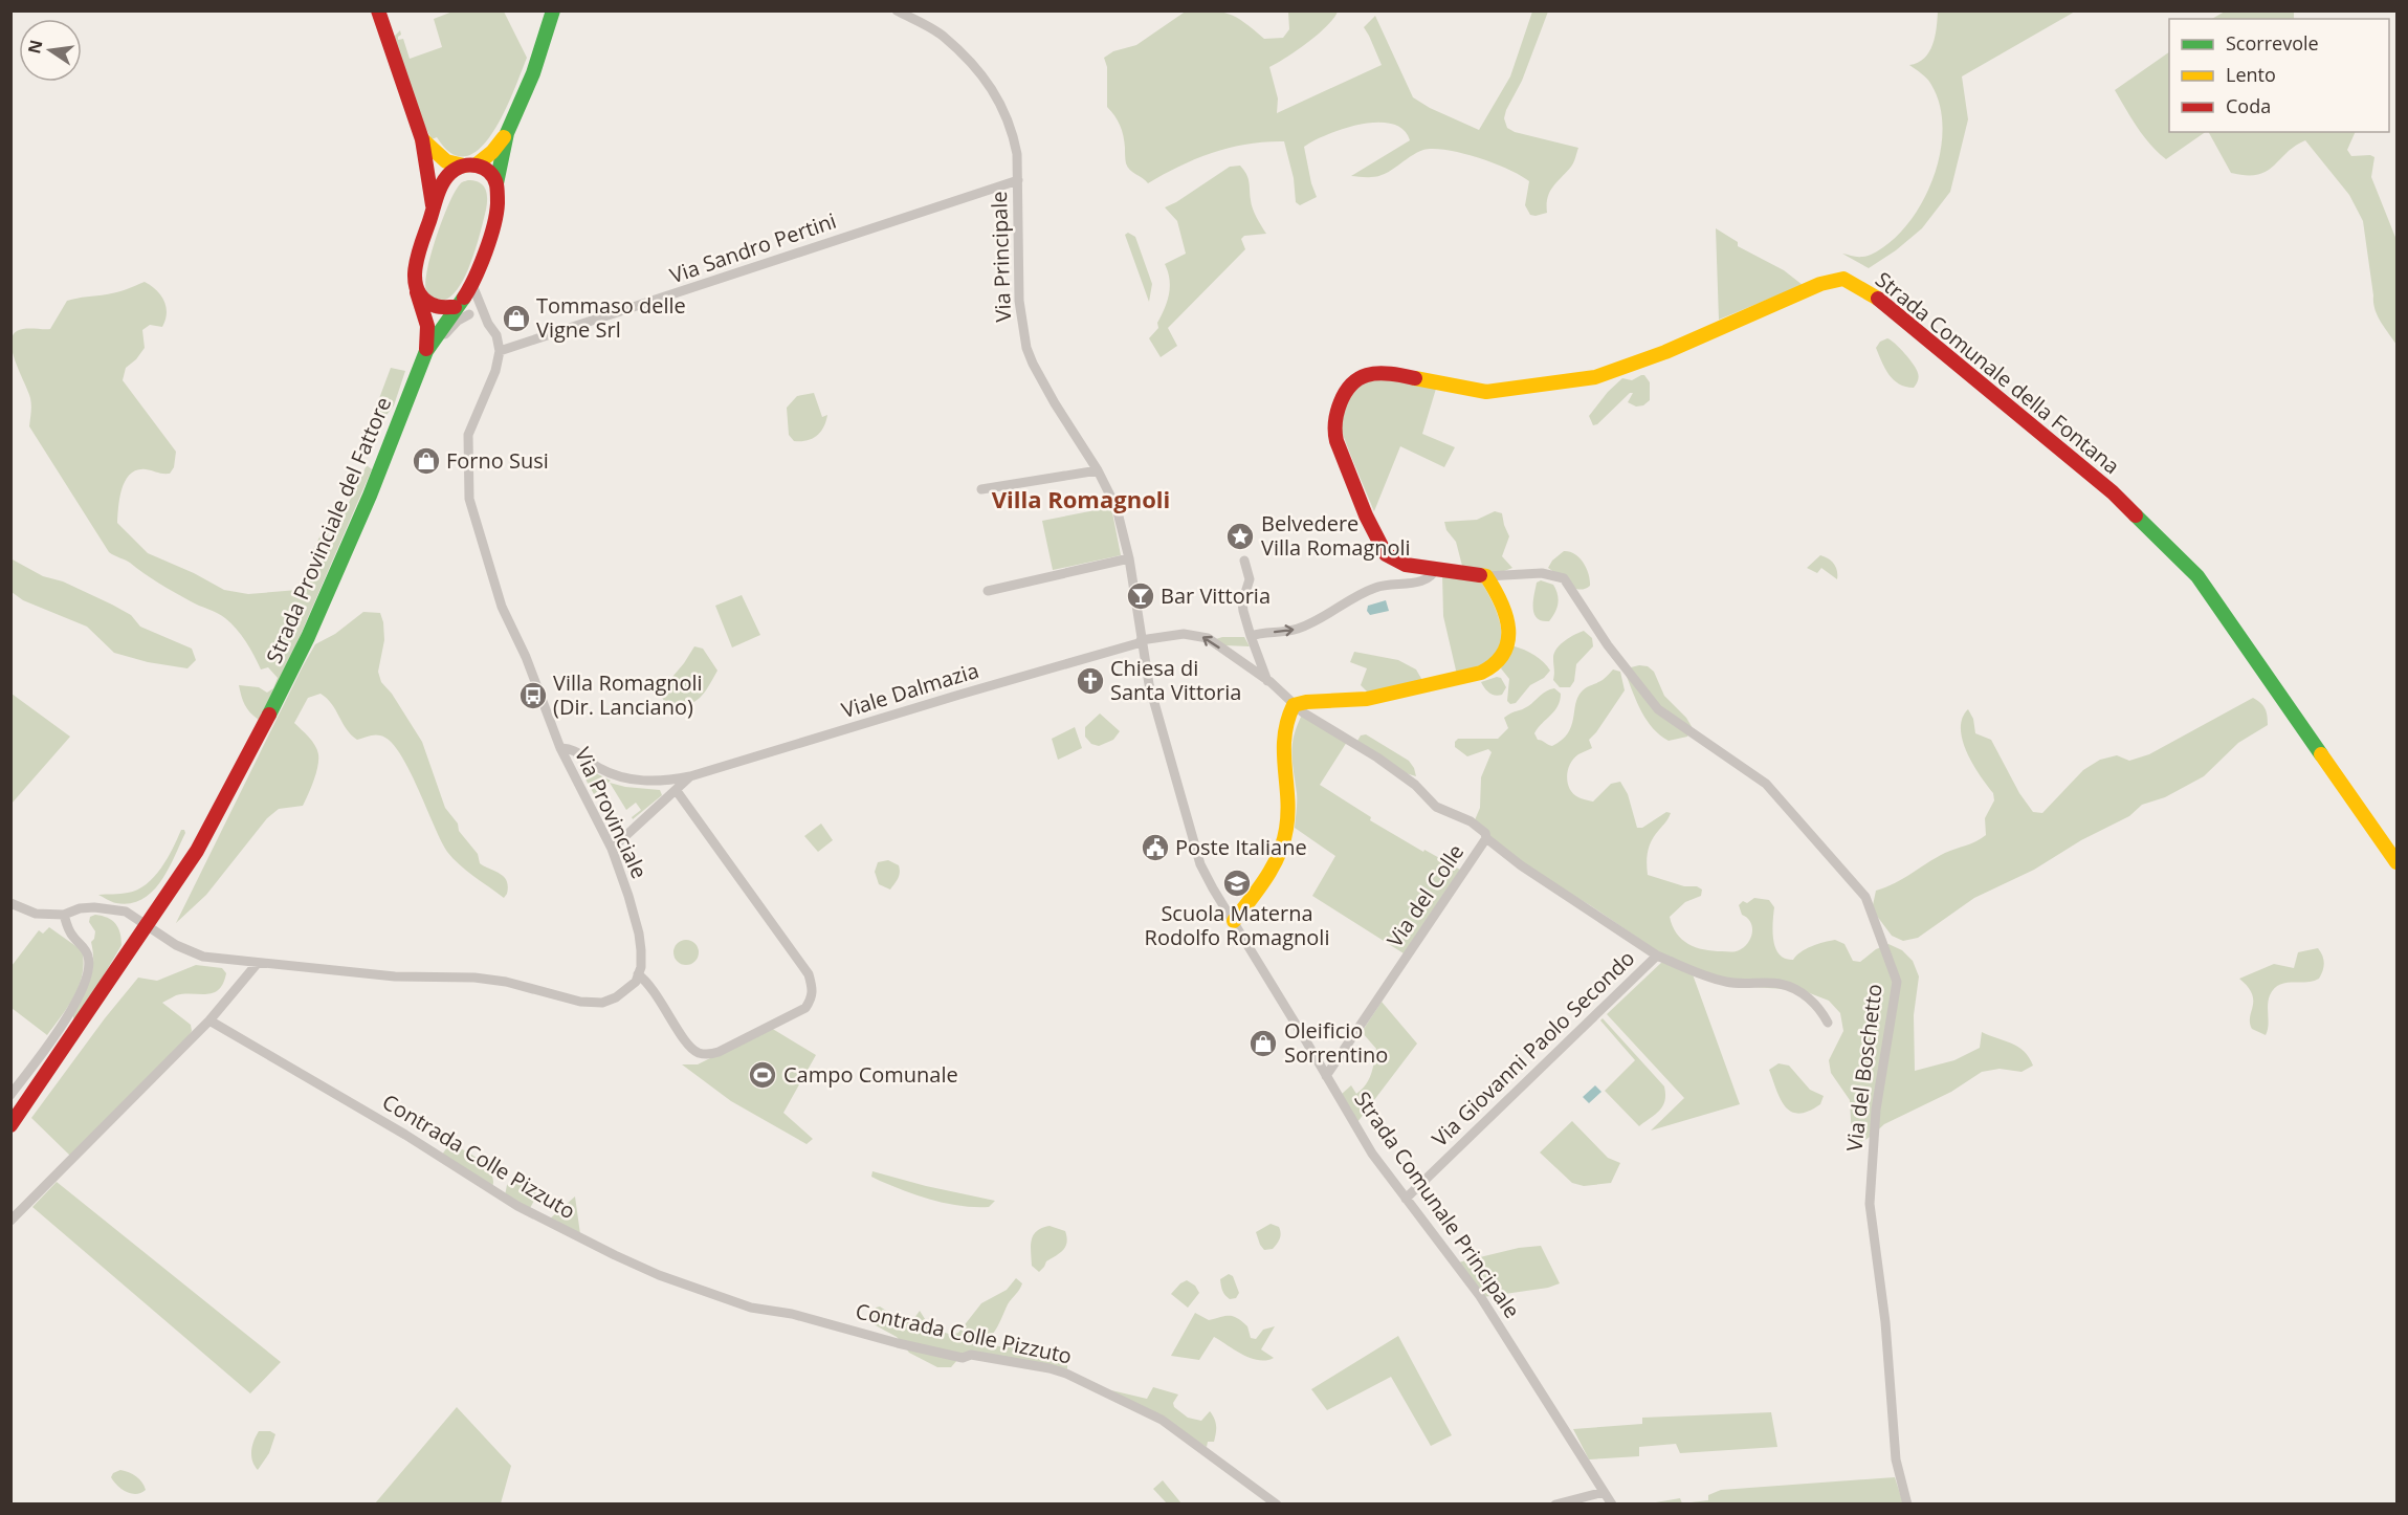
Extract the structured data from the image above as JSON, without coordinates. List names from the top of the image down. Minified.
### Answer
{"streets":{"street":["Via Sandro Pertini","Via Principale","Strada Comunale della Fontana","Strada Provinciale del Fattore","Viale Dalmazia","Via Provinciale","Via del Colle","Via Giovanni Paolo Secondo","Via del Boschetto","Contrada Colle Pizzuto","Strada Comunale Principale"]},"crossings":[["Via Sandro Pertini","Via Principale"],["Via Sandro Pertini","Via Provinciale"],["Via Principale","Viale Dalmazia"],["Via Principale","Strada Comunale Principale"],["Viale Dalmazia","Via Provinciale"],["Viale Dalmazia","Via del Colle"],["Viale Dalmazia","Strada Comunale Principale"],["Via del Colle","Strada Comunale Principale"],["Via Giovanni Paolo Secondo","Strada Comunale Principale"]],"districts":["Villa Romagnoli"],"places":{"shop":["Tommaso delle Vigne Srl","Forno Susi","Oleificio Sorrentino"],"place":["Belvedere Villa Romagnoli"],"bar":["Bar Vittoria"],"church":["Chiesa di Santa Vittoria"],"bus stop":["Villa Romagnoli (Dir. Lanciano)"],"public building":["Poste Italiane"],"school or university":["Scuola Materna Rodolfo Romagnoli"],"sports":["Campo Comunale"]},"legend":["Scorrevole","Lento","Coda"],"north":"left"}
